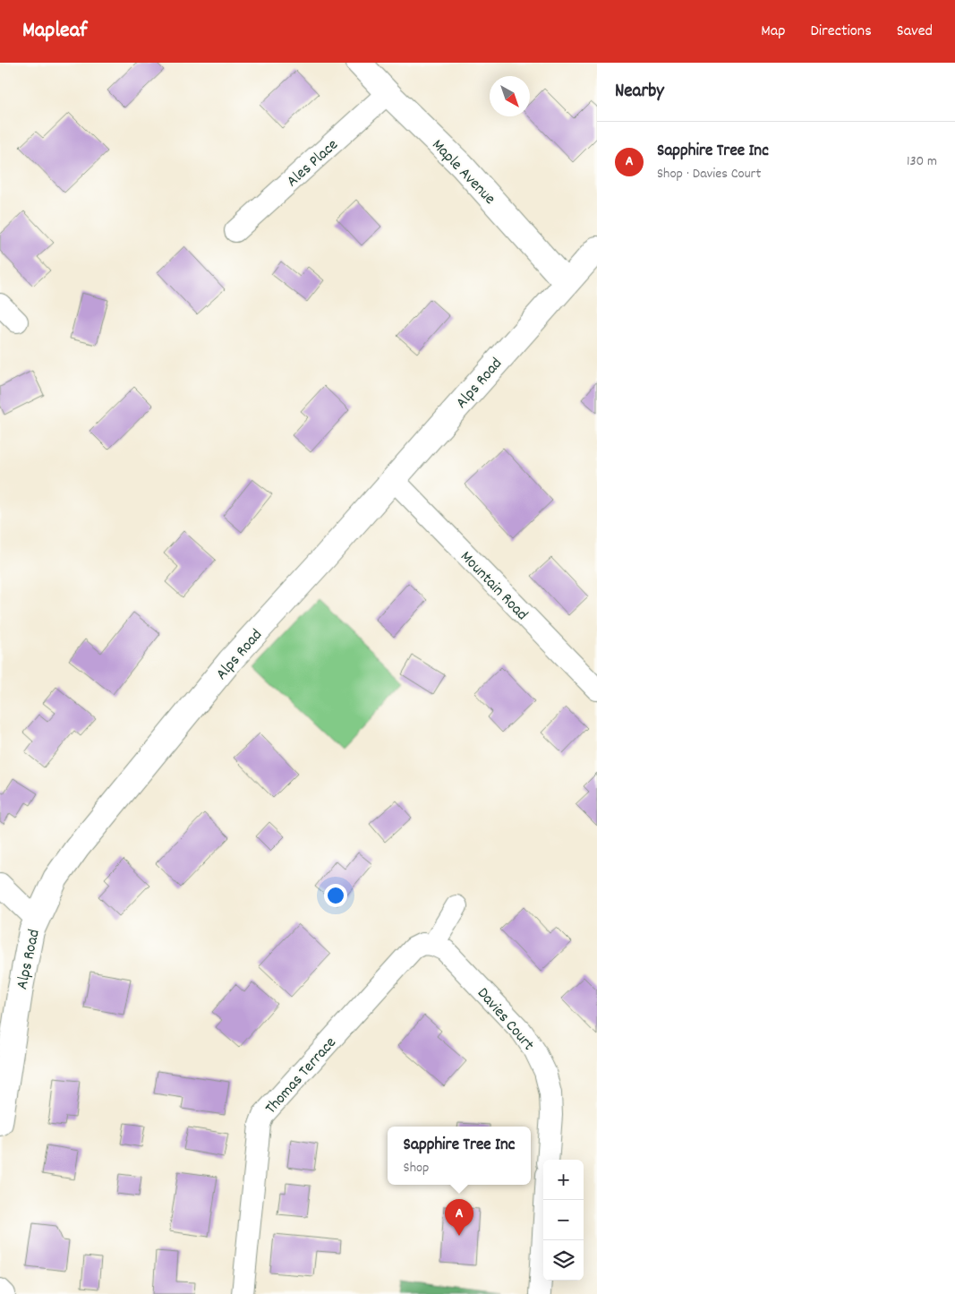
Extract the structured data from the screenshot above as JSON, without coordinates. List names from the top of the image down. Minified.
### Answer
{"streets":{"main road":["Maple Avenue","Alps Road"],"street":["Ales Place","Mountain Road","Davies Court","Thomas Terrace"]},"crossings":[["Ales Place","Maple Avenue"],["Maple Avenue","Alps Road"],["Alps Road","Mountain Road"],["Davies Court","Thomas Terrace"]],"north":"bottom right","page":{"header":"Mapleaf","nav":["Map","Directions","Saved"],"heading":"Nearby","list":[{"mark":"A","name":"Sapphire Tree Inc","note":"Shop · Davies Court","value":"130 m"}],"popup":["Sapphire Tree Inc","Shop"],"map_buttons":["+","−"],"pins":"A"}}
